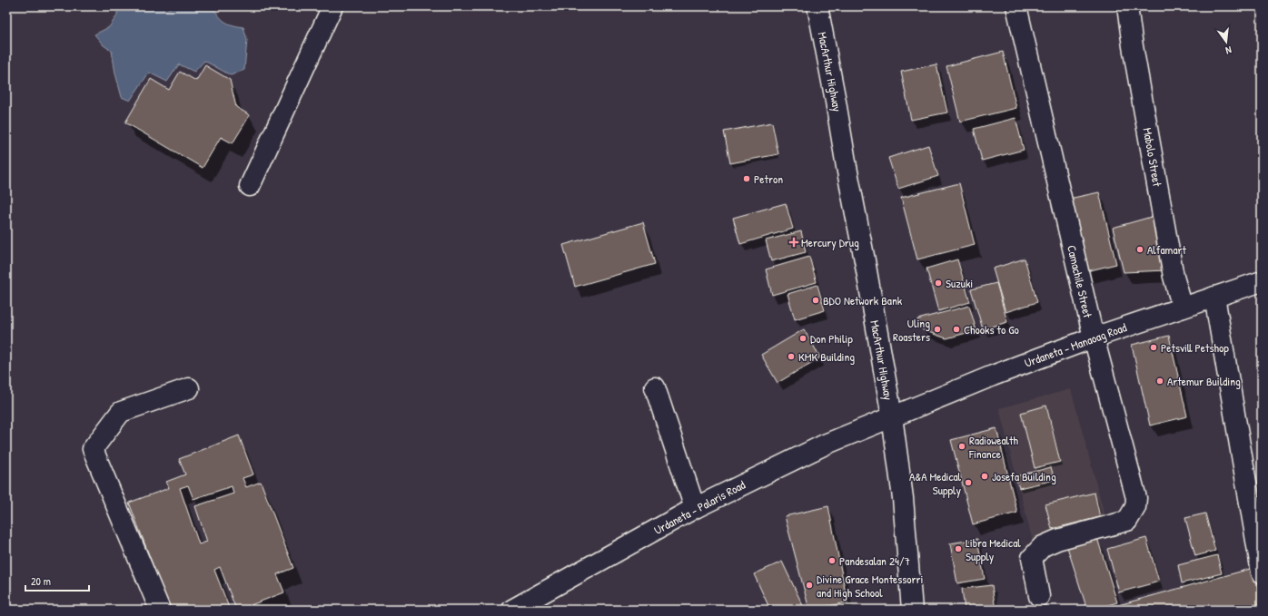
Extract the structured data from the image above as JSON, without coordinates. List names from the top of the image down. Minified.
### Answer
{"streets":{"main road":["MacArthur Highway","Mabolo Street","Camachile Street","Urdaneta - Manaoag Road","Urdaneta - Palaris Road"]},"crossings":[["MacArthur Highway","Urdaneta - Manaoag Road"],["MacArthur Highway","Urdaneta - Palaris Road"],["Mabolo Street","Urdaneta - Manaoag Road"],["Camachile Street","Urdaneta - Manaoag Road"],["Urdaneta - Manaoag Road","Urdaneta - Palaris Road"]],"places":{"other":["Petron","Alfamart","Suzuki","BDO Network Bank","Uling Roasters","Chooks to Go","Don Philip","Petsvill Petshop","KMK Building","Artemur Building","Radiowealth Finance","Josefa Building","A&A Medical Supply","Libra Medical Supply","Pandesalan 24/7","Divine Grace Montessorri and High School"],"health":["Mercury Drug"]},"scale_bar":"20 m","north":"bottom"}
